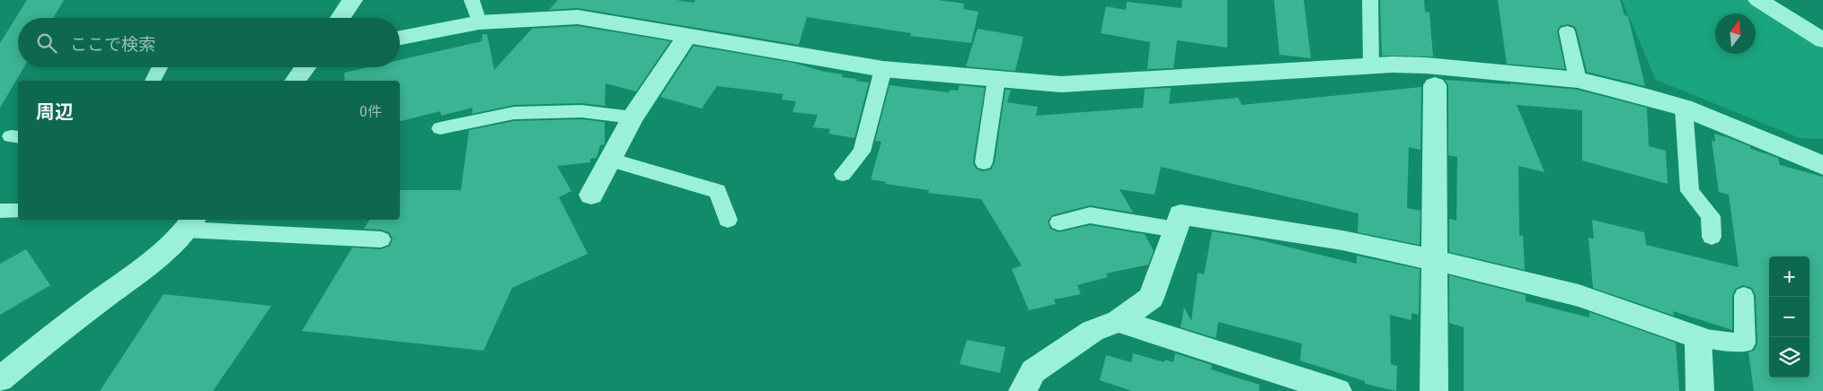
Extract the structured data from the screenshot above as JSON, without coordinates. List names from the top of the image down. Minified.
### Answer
{"north":"top","page":{"search":"ここで検索","heading":["周辺","0件"],"map_buttons":["+","−"]}}
